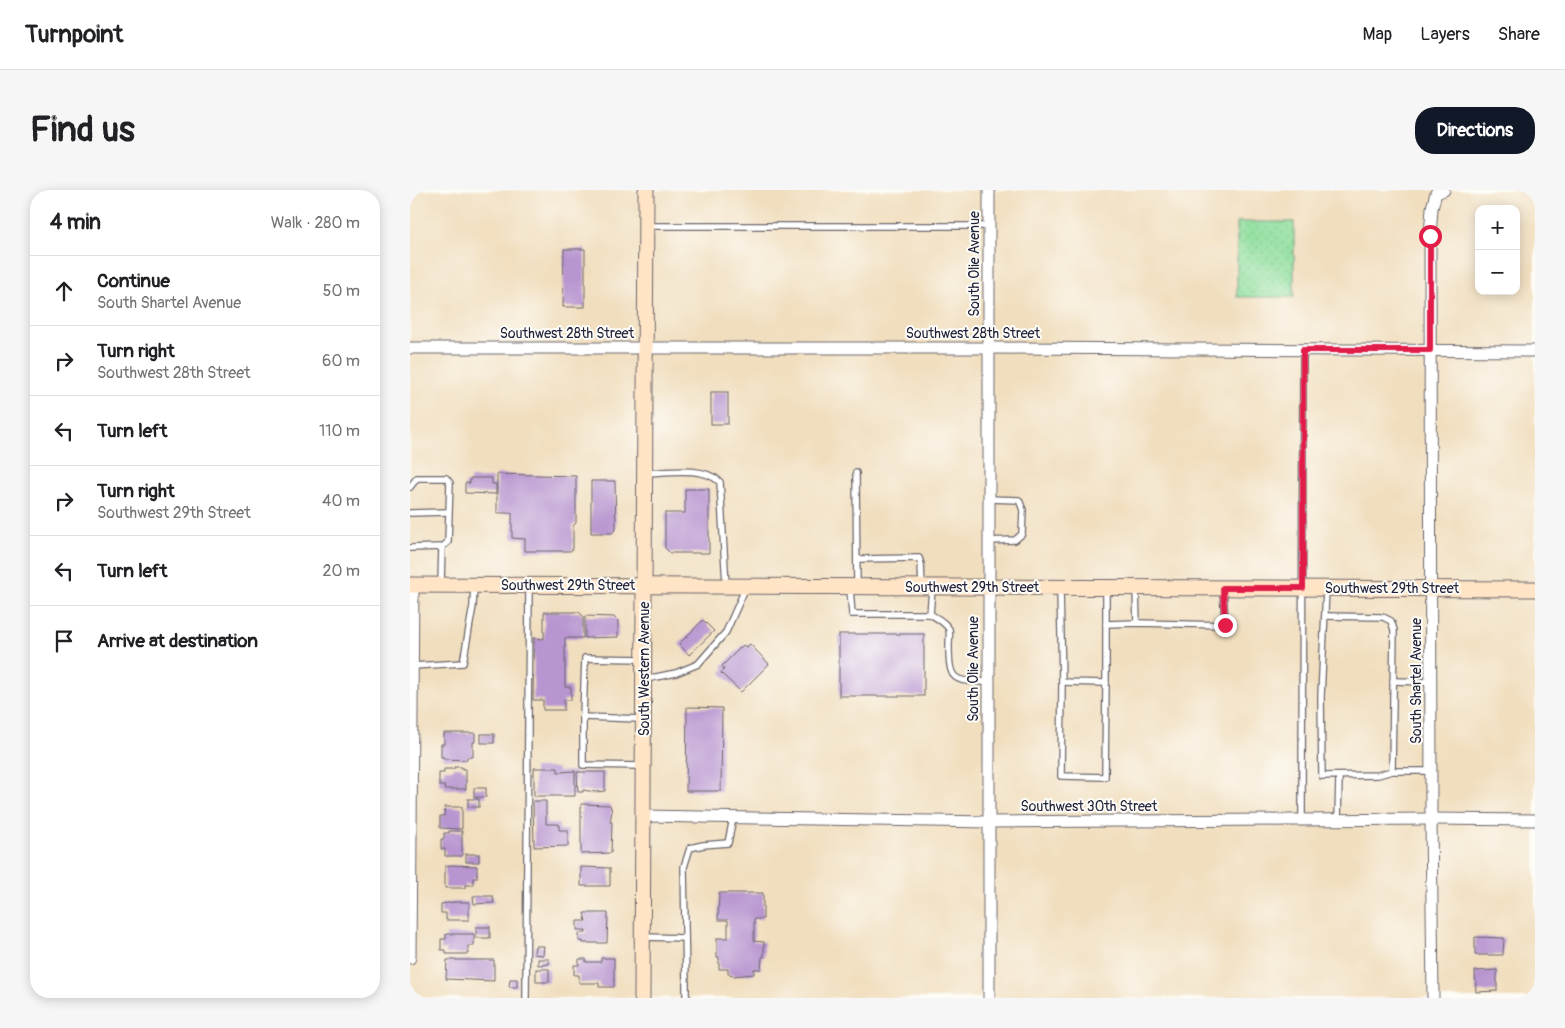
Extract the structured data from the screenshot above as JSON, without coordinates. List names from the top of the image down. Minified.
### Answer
{"streets":{"main road":["Southwest 29th Street","South Western Avenue"],"street":["South Olie Avenue","Southwest 28th Street","South Shartel Avenue","Southwest 30th Street"]},"crossings":[["South Olie Avenue","Southwest 28th Street"],["South Olie Avenue","Southwest 29th Street"],["South Olie Avenue","Southwest 30th Street"],["Southwest 28th Street","South Western Avenue"],["Southwest 28th Street","South Shartel Avenue"],["Southwest 29th Street","South Western Avenue"],["Southwest 29th Street","South Shartel Avenue"],["South Western Avenue","Southwest 30th Street"],["South Shartel Avenue","Southwest 30th Street"]],"page":{"header":"Turnpoint","nav":["Map","Layers","Share"],"buttons":"Directions","title":"Find us","heading":["4 min","Walk · 280 m"],"map_buttons":["+","−"],"list":[["Continue","South Shartel Avenue","50 m"],["Turn right","Southwest 28th Street","60 m"],["Turn left","110 m"],["Turn right","Southwest 29th Street","40 m"],["Turn left","20 m"],"Arrive at destination"]}}
